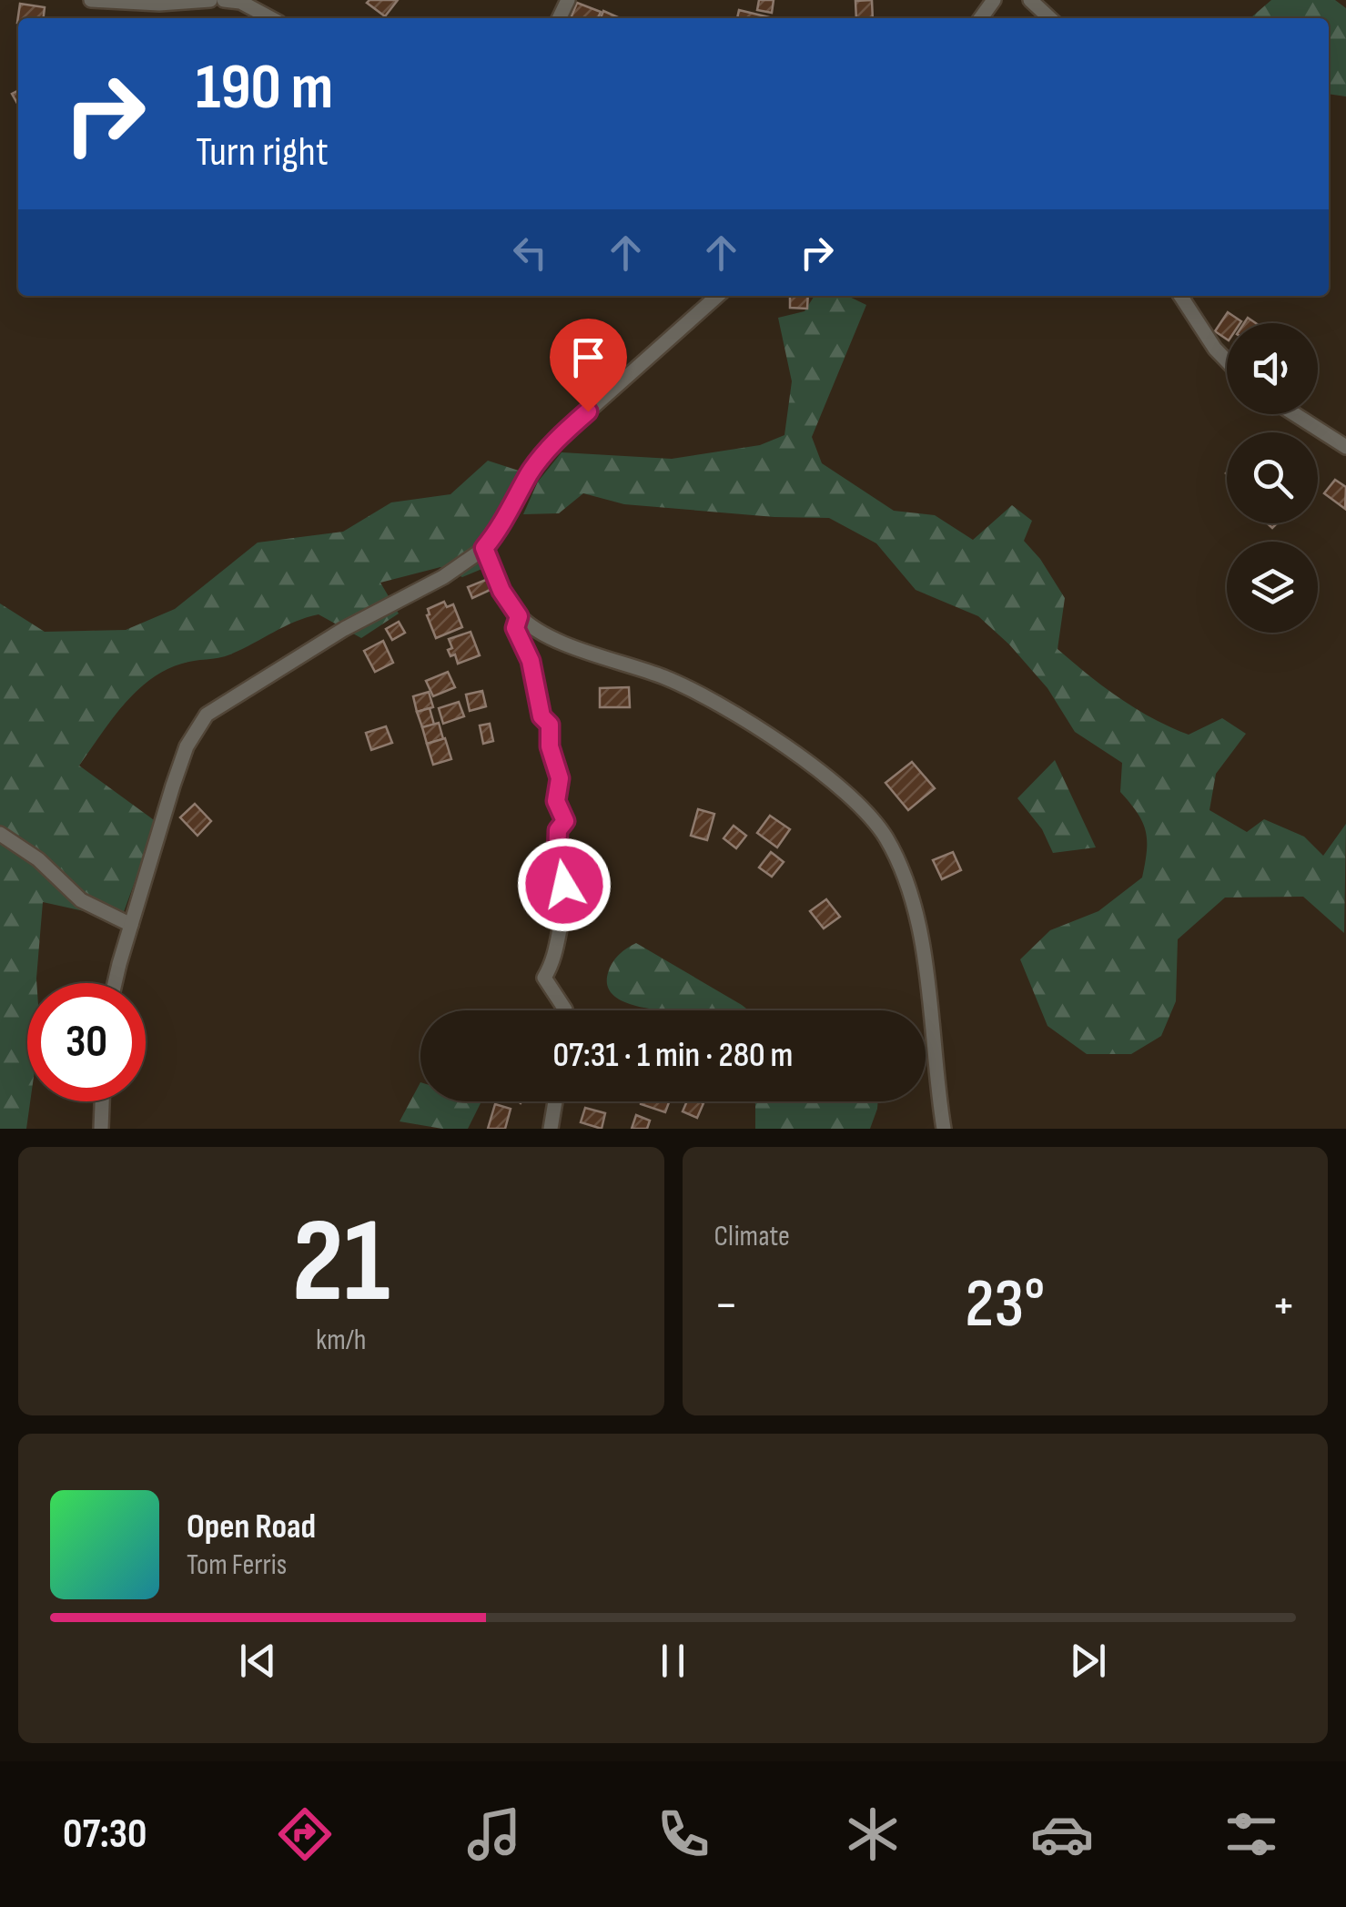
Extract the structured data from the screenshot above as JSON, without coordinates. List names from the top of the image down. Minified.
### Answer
{"page":{"turn":["190 m","Turn right"],"limit":"30","trip":"07:31 · 1 min · 280 m","tile":[["21","km/h"],"Climate"],"heat":["−","23°","+"],"song":["Open Road","Tom Ferris"],"tabs":"07:30"}}
